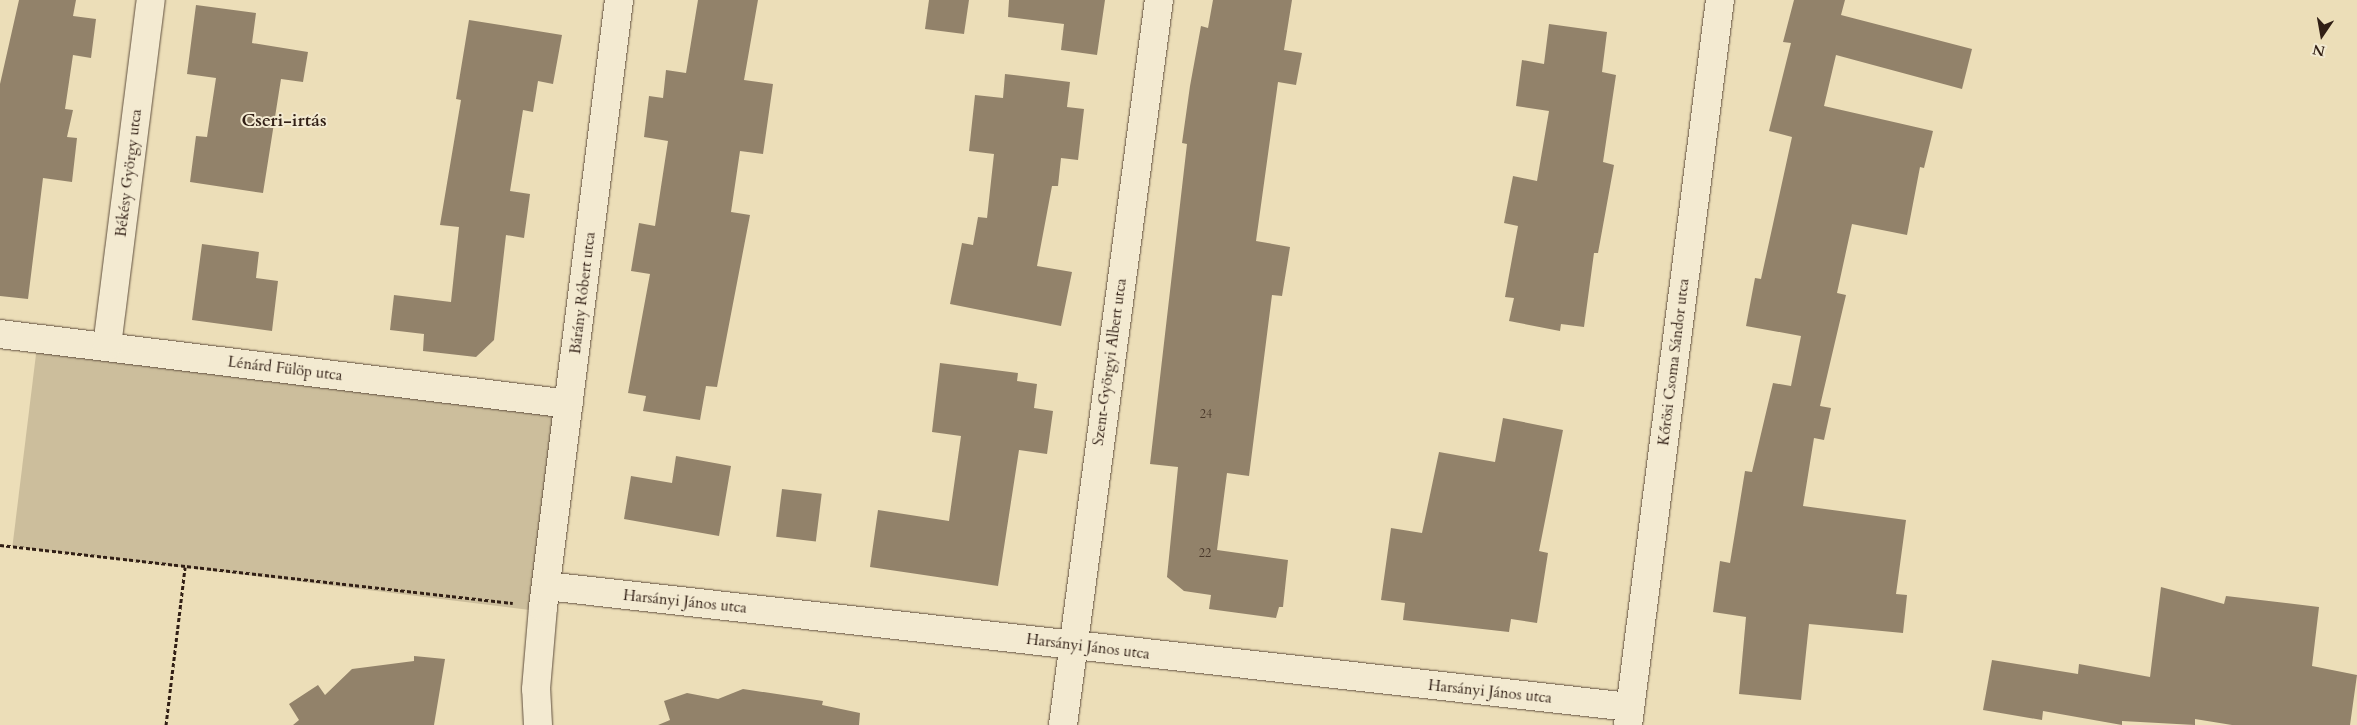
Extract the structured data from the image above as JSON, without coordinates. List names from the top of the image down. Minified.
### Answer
{"streets":{"street":["Békésy György utca","Bárány Róbert utca","Szent-Györgyi Albert utca","Kőrösi Csoma Sándor utca","Lénárd Fülöp utca","Harsányi János utca"]},"crossings":[["Békésy György utca","Lénárd Fülöp utca"],["Bárány Róbert utca","Lénárd Fülöp utca"],["Bárány Róbert utca","Harsányi János utca"],["Szent-Györgyi Albert utca","Harsányi János utca"],["Kőrösi Csoma Sándor utca","Harsányi János utca"]],"districts":["Cseri-irtás"],"house_numbers":["24","22"],"north":"bottom"}
